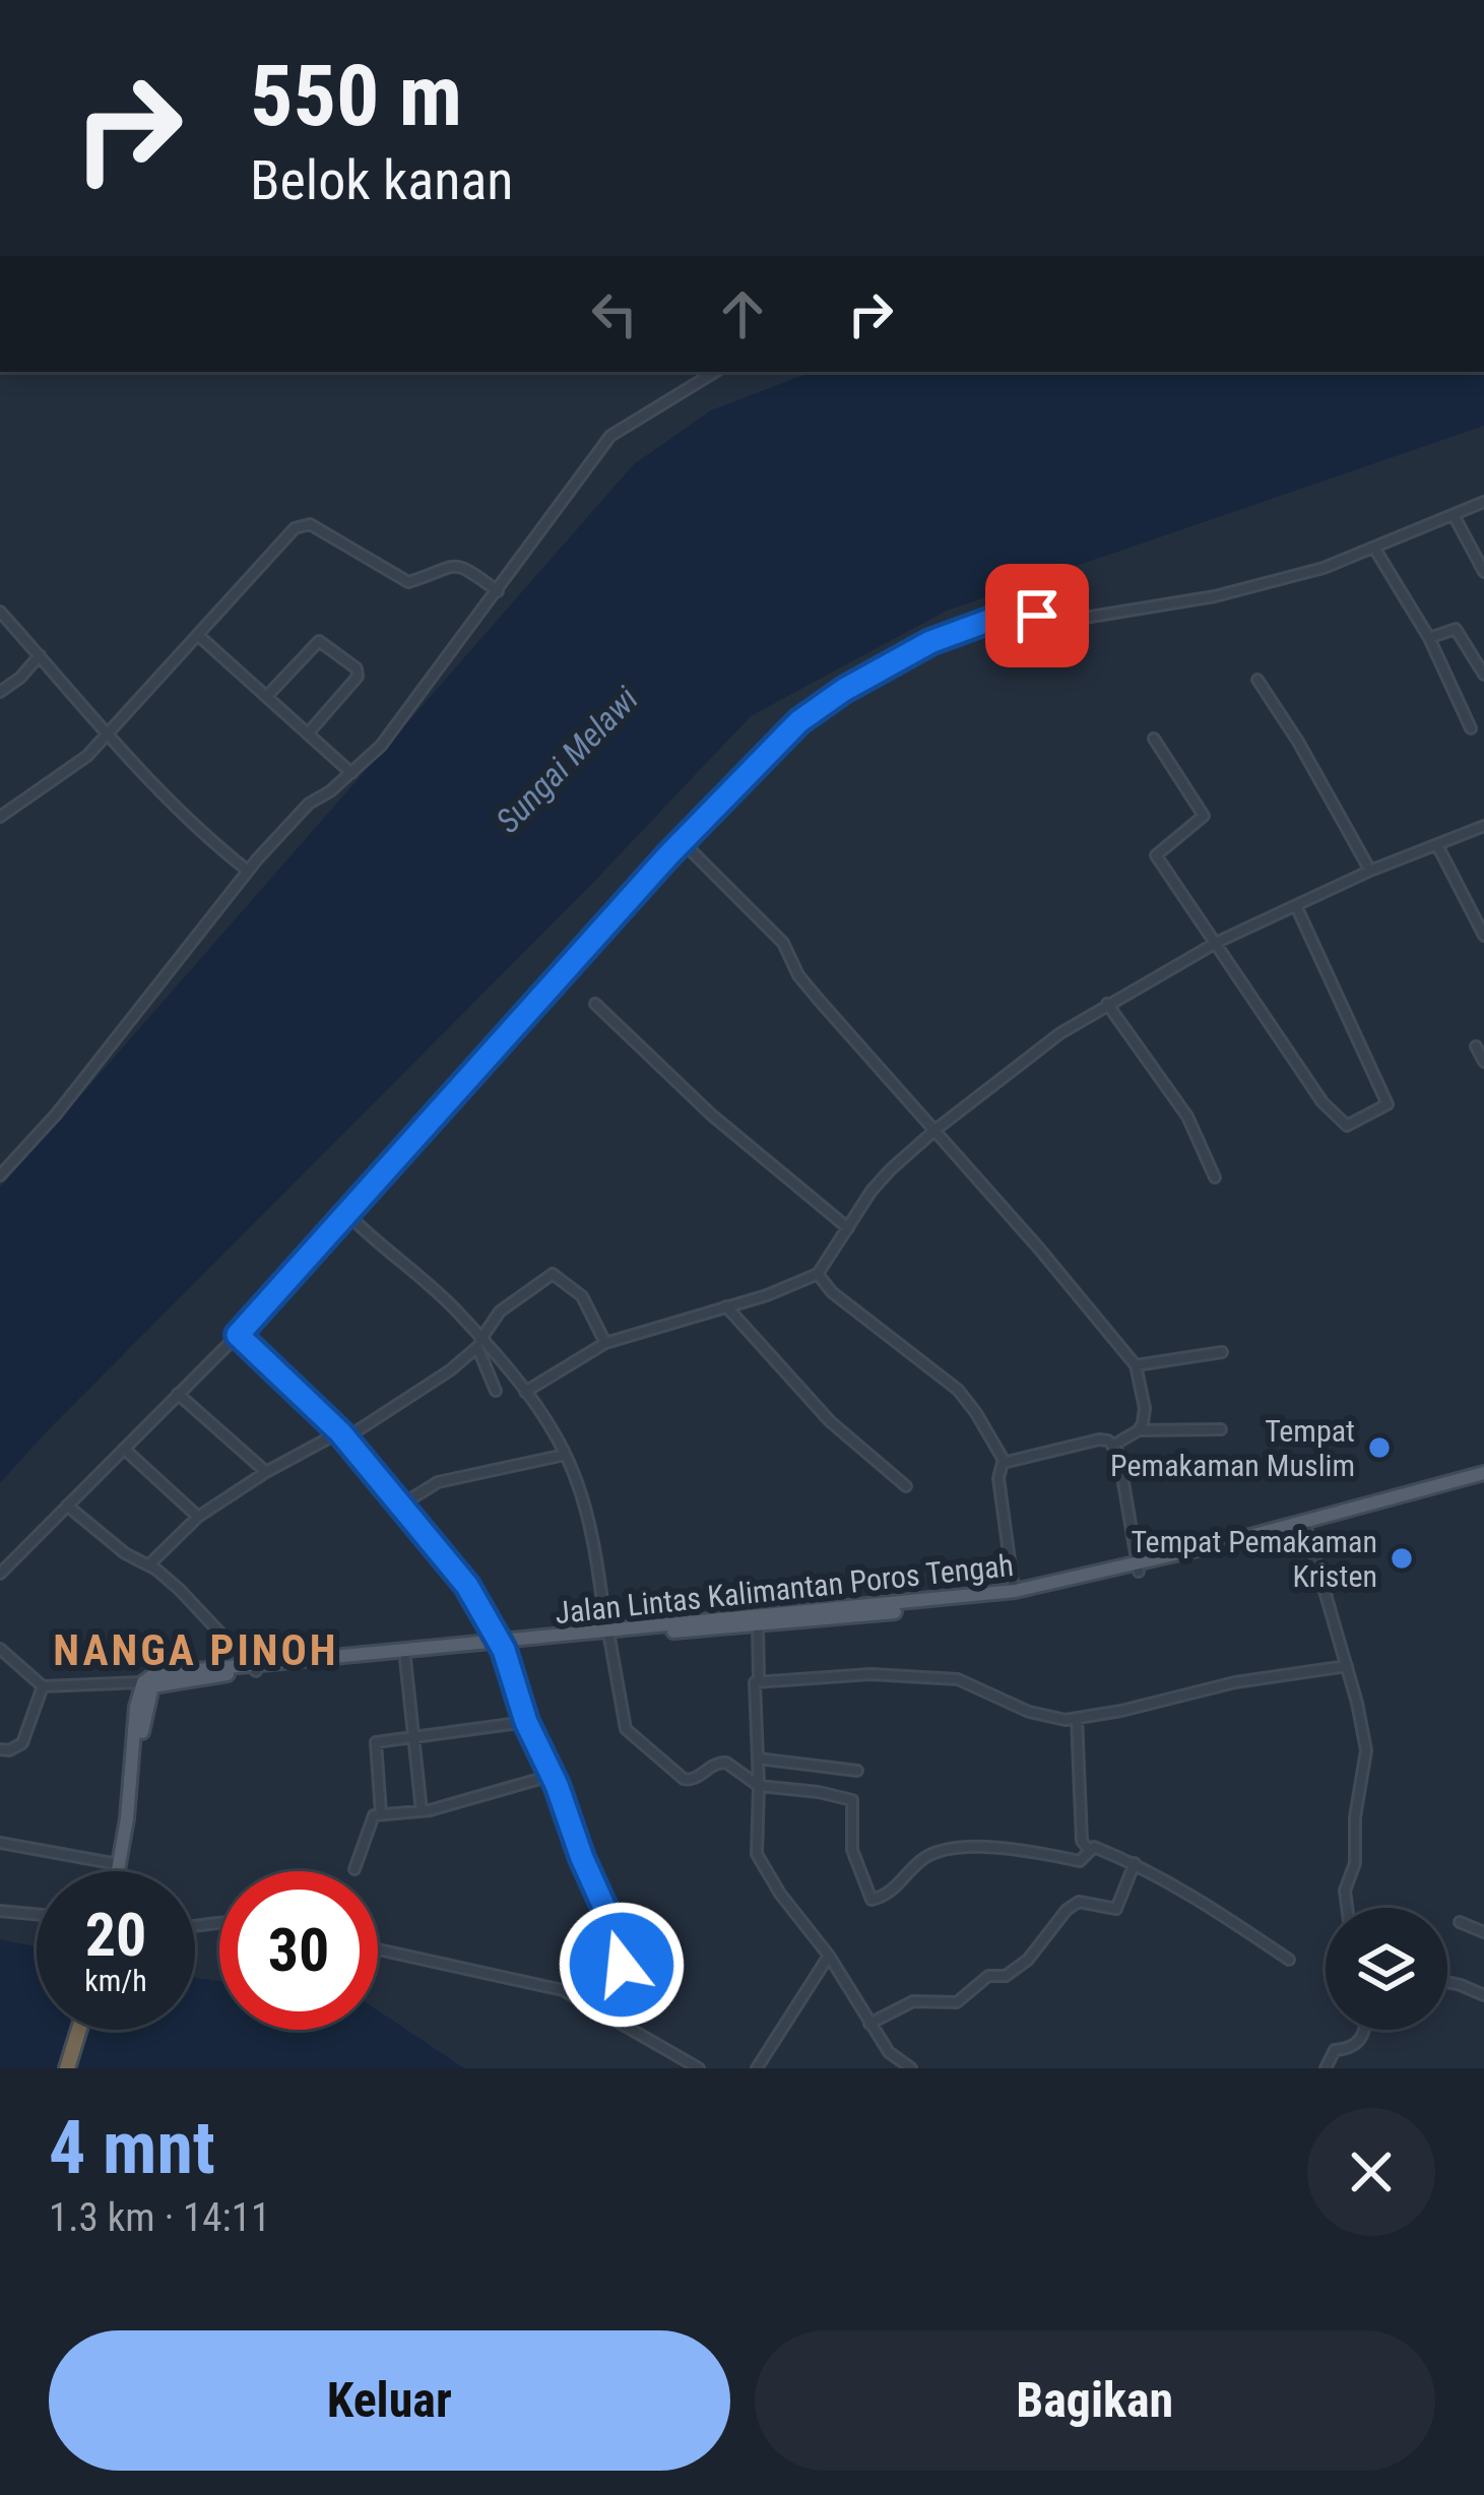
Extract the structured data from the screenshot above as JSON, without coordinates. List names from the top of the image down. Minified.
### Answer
{"streets":{"main road":["Jalan Lintas Kalimantan Poros Tengah"]},"districts":["NANGA PINOH"],"water":["Sungai Melawi"],"places":["Tempat Pemakaman Muslim","Tempat Pemakaman Kristen"],"page":{"turn":["550 m","Belok kanan"],"speed":"20 km/h","limit":"30","heading":["4 mnt","1.3 km · 14:11"],"buttons":["Keluar","Bagikan"]}}
